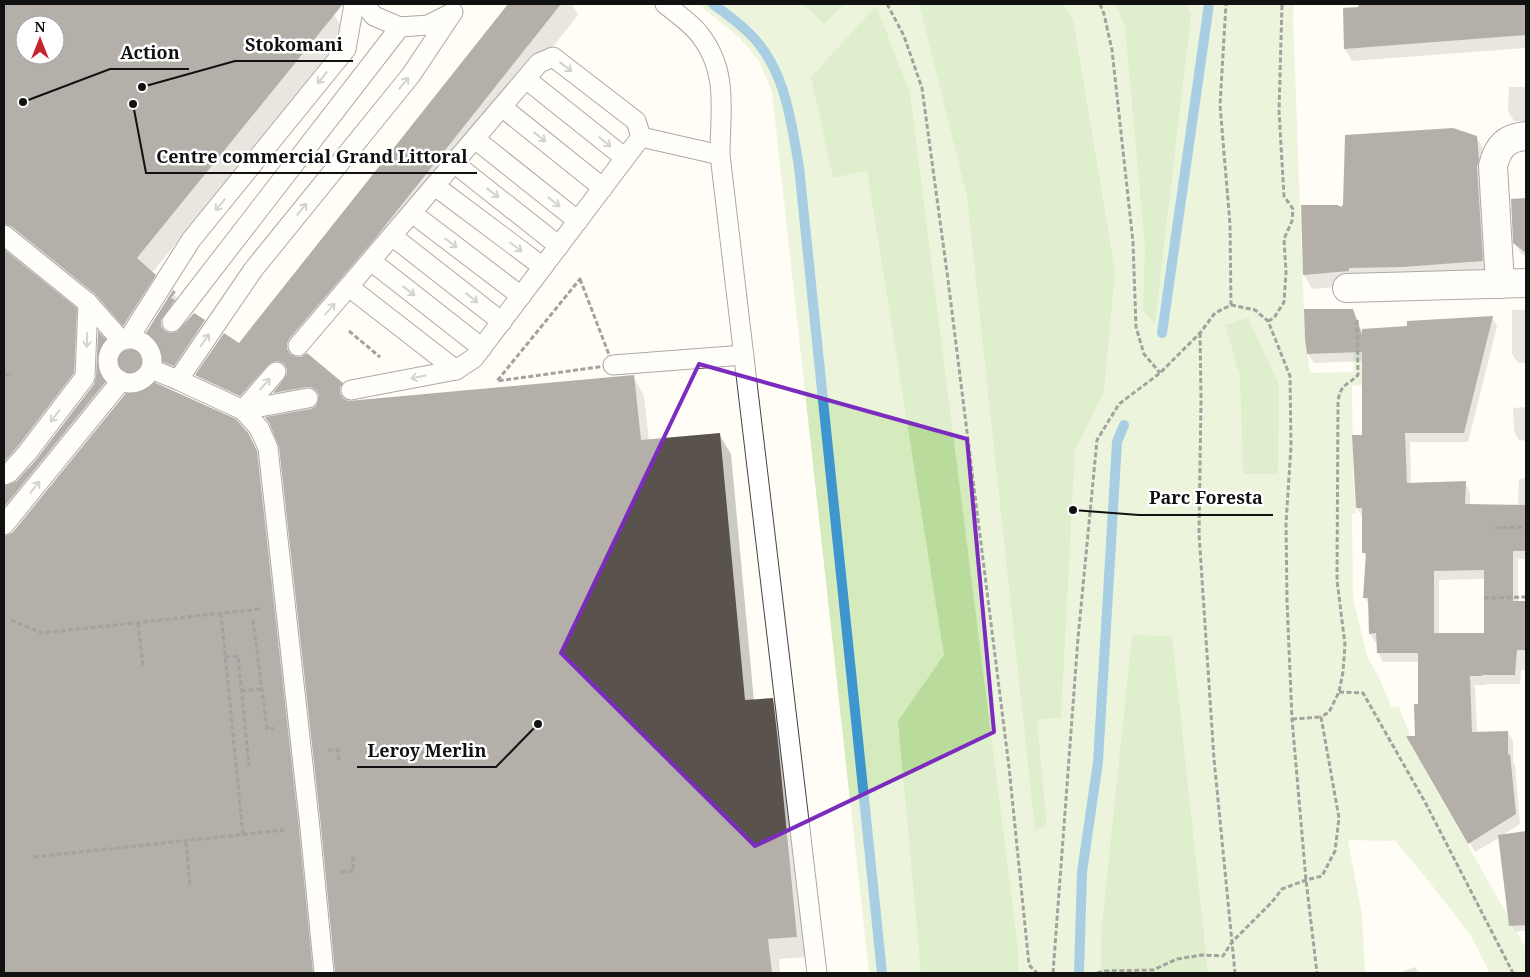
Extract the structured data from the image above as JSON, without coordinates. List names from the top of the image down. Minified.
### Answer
{"places":["Stokomani","Action","Centre commercial Grand Littoral","Parc Foresta","Leroy Merlin"],"north":"top"}
